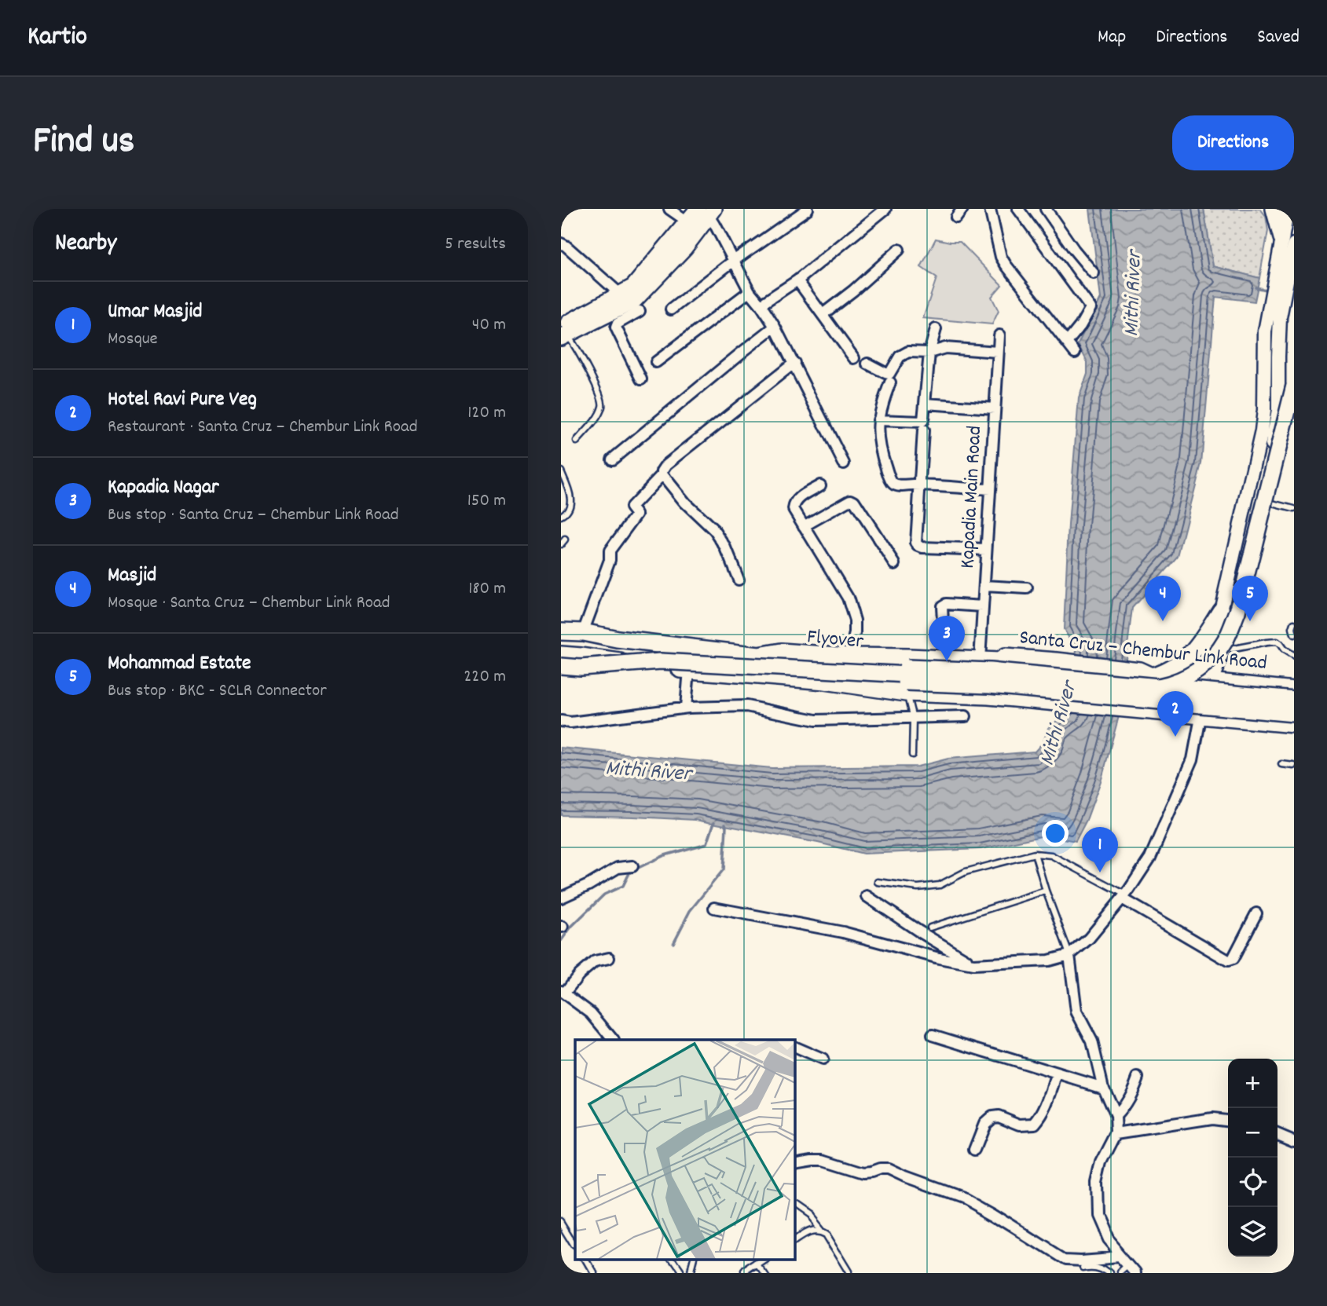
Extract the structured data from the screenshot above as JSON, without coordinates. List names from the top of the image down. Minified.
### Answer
{"streets":{"highway":["Flyover","Santa Cruz – Chembur Link Road"],"street":["Kapadia Main Road"]},"crossings":[["Kapadia Main Road","Santa Cruz – Chembur Link Road"],["Flyover","Santa Cruz – Chembur Link Road"]],"water":["Mithi River"],"page":{"header":"Kartio","nav":["Map","Directions","Saved"],"title":"Find us","buttons":"Directions","heading":["Nearby","5 results"],"list":[{"mark":"1","name":"Umar Masjid","note":"Mosque","value":"40 m"},{"mark":"2","name":"Hotel Ravi Pure Veg","note":"Restaurant · Santa Cruz – Chembur Link Road","value":"120 m"},{"mark":"3","name":"Kapadia Nagar","note":"Bus stop · Santa Cruz – Chembur Link Road","value":"150 m"},{"mark":"4","name":"Masjid","note":"Mosque · Santa Cruz – Chembur Link Road","value":"180 m"},{"mark":"5","name":"Mohammad Estate","note":"Bus stop · BKC - SCLR Connector","value":"220 m"}],"pins":["4","5","3","2","1"],"map_buttons":["+","−"]}}
